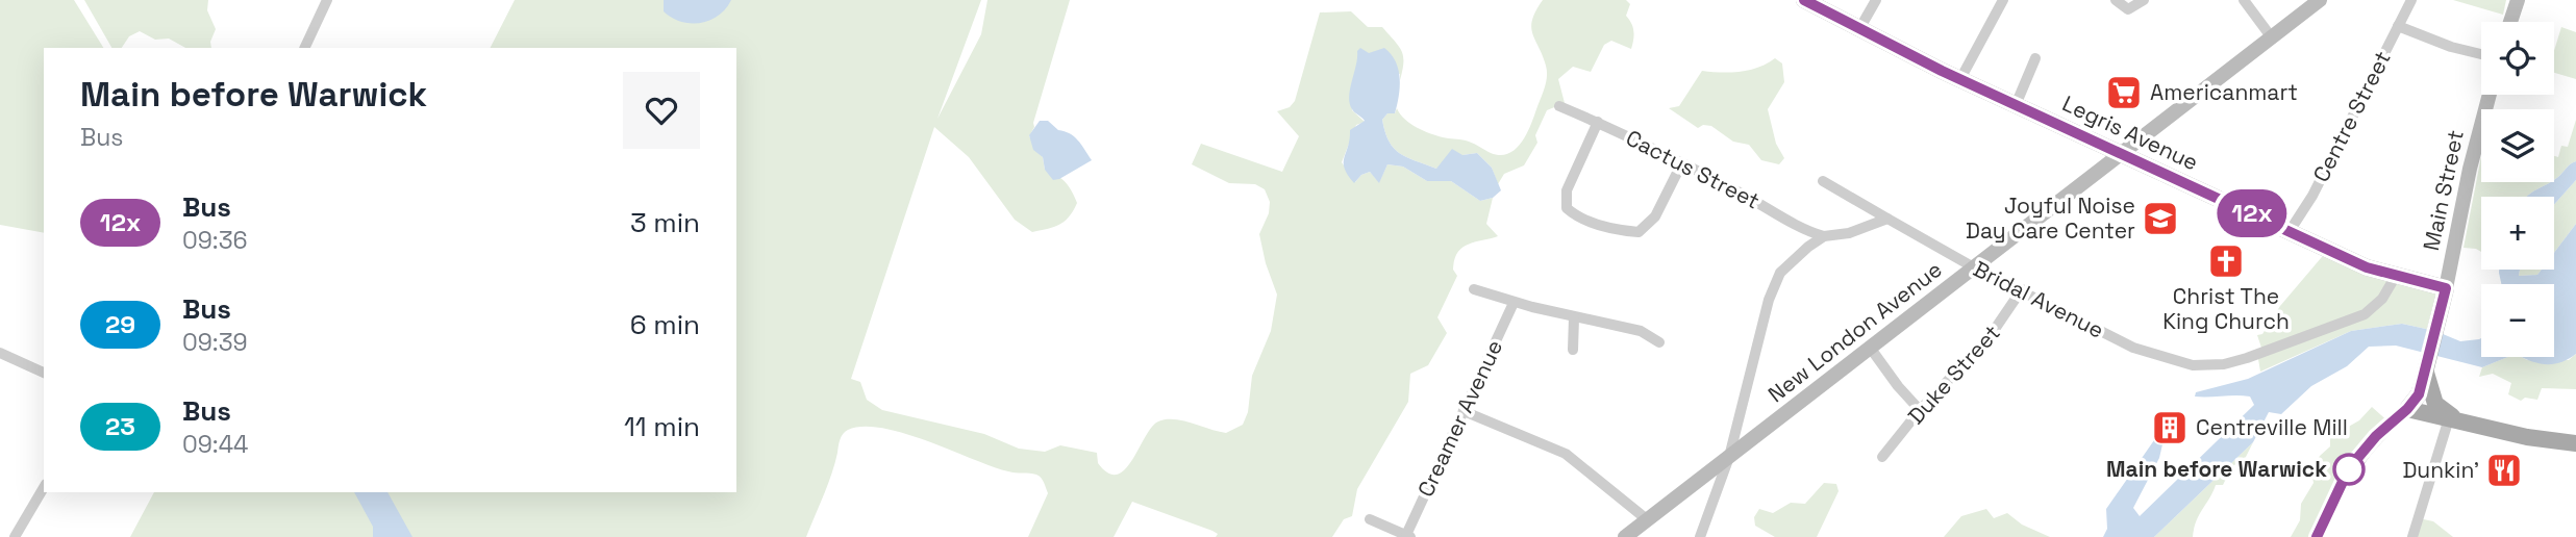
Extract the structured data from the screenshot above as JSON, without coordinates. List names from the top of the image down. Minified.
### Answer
{"streets":{"main road":["Legris Avenue","Main Street","New London Avenue"],"street":["Centre Street","Cactus Street","Bridal Avenue","Duke Street","Creamer Avenue"]},"crossings":[["Centre Street","Legris Avenue"],["Legris Avenue","Main Street"],["Legris Avenue","Bridal Avenue"],["Legris Avenue","New London Avenue"],["Bridal Avenue","New London Avenue"],["Bridal Avenue","Duke Street"]],"places":{"supermarket":["Americanmart"],"school or university":["Joyful Noise Day Care Center"],"church":["Christ The King Church"],"building":["Centreville Mill"],"other":["Main before Warwick"],"restaurant":["Dunkin'"]},"lines":["bus line 12x"],"page":{"on_map":"12x","map_buttons":["+","−"],"heading":["Main before Warwick","Bus"],"list":[{"mark":"12x","name":"Bus","note":"09:36","value":"3 min"},{"mark":"29","name":"Bus","note":"09:39","value":"6 min"},{"mark":"23","name":"Bus","note":"09:44","value":"11 min"}]}}
